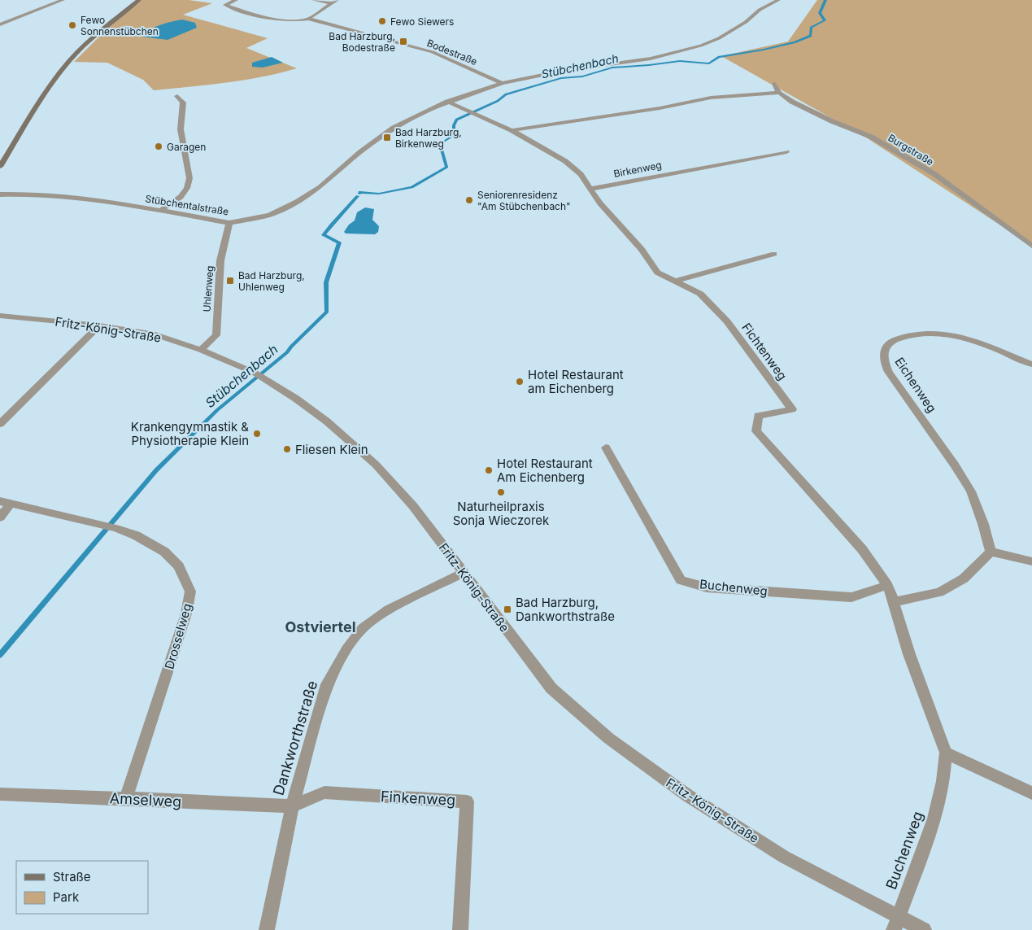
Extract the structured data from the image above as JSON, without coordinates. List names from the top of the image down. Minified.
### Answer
{"streets":{"street":["Bodestraße","Burgstraße","Birkenweg","Stübchentalstraße","Uhlenweg","Fritz-König-Straße","Fichtenweg","Eichenweg","Buchenweg","Drosselweg","Dankworthstraße","Finkenweg","Amselweg"]},"crossings":[["Bodestraße","Stübchentalstraße"],["Birkenweg","Fichtenweg"],["Stübchentalstraße","Uhlenweg"],["Uhlenweg","Fritz-König-Straße"],["Fritz-König-Straße","Buchenweg"],["Fritz-König-Straße","Dankworthstraße"],["Fichtenweg","Buchenweg"],["Drosselweg","Amselweg"],["Dankworthstraße","Finkenweg"],["Dankworthstraße","Amselweg"],["Finkenweg","Amselweg"]],"districts":["Ostviertel"],"water":["Stübchenbach"],"places":{"other":["Fewo Siewers","Fewo Sonnenstübchen","Garagen","Seniorenresidenz \"Am Stübchenbach\"","Hotel Restaurant am Eichenberg","Krankengymnastik & Physiotherapie Klein","Fliesen Klein","Hotel Restaurant Am Eichenberg","Naturheilpraxis Sonja Wieczorek"],"transit":["Bad Harzburg, Bodestraße","Bad Harzburg, Birkenweg","Bad Harzburg, Uhlenweg","Bad Harzburg, Dankworthstraße"]},"legend":["Straße","Park"]}
